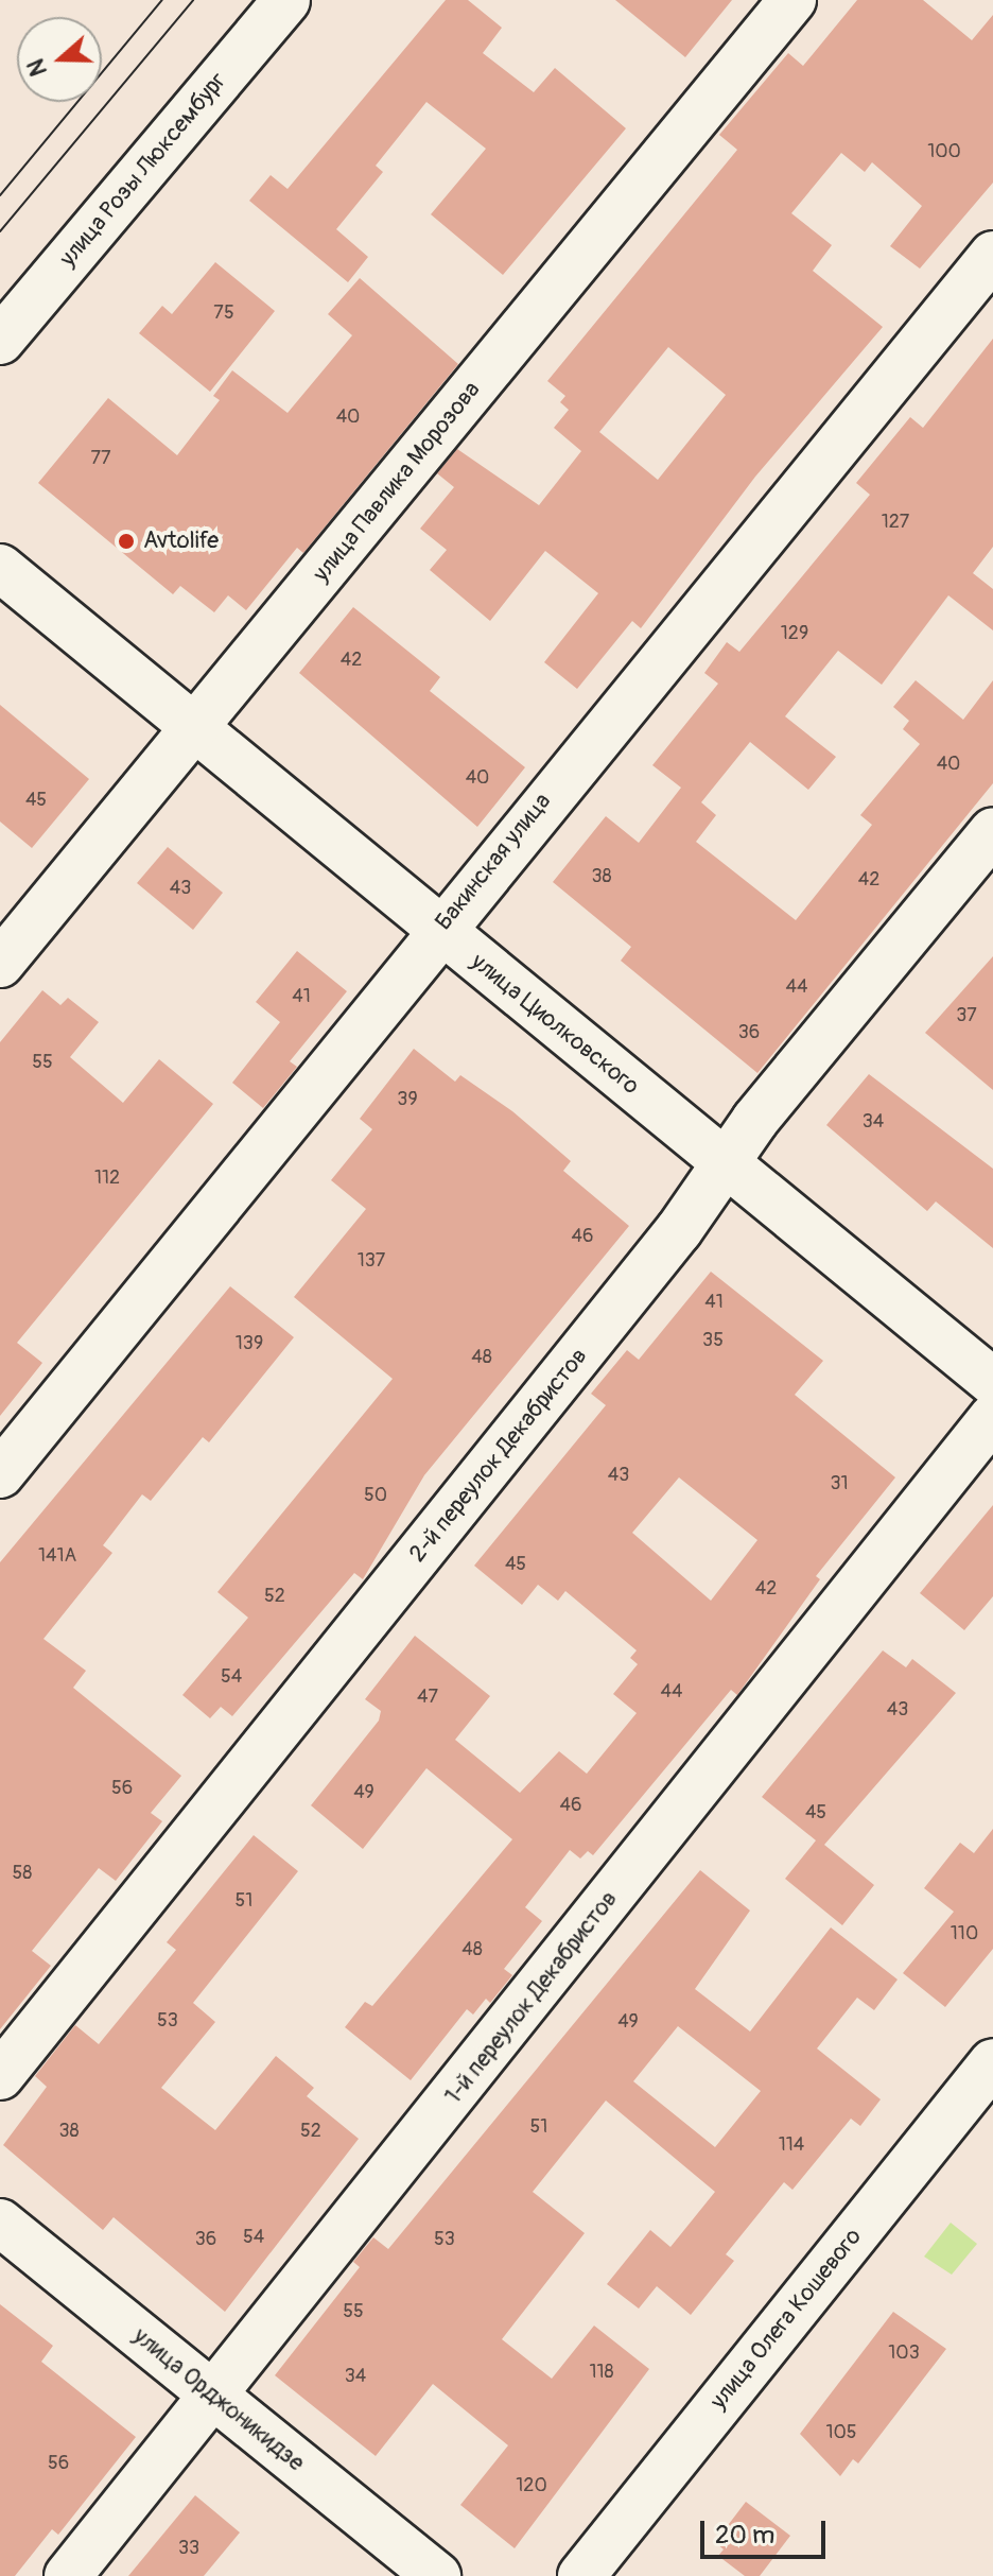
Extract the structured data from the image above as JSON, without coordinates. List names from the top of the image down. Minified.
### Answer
{"streets":{"street":["улица Розы Люксембург","улица Павлика Морозова","Бакинская улица","улица Циолковского","2-й переулок Декабристов","1-й переулок Декабристов","улица Олега Кошевого","улица Орджоникидзе"]},"crossings":[["улица Павлика Морозова","улица Циолковского"],["Бакинская улица","улица Циолковского"],["улица Циолковского","2-й переулок Декабристов"],["1-й переулок Декабристов","улица Орджоникидзе"]],"places":["Avtolife"],"house_numbers":["100","75","40","77","127","129","42","40","40","45","38","42","43","44","41","37","36","55","39","34","112","46","137","41","35","139","48","43","31","50","141А","45","42","52","54","44","47","43","56","49","46","45","58","51","110","48","53","49","51","38","52","114","54","36","53","55","103","118","34","105","56","120","33"],"scale_bar":"20 m","north":"left"}
